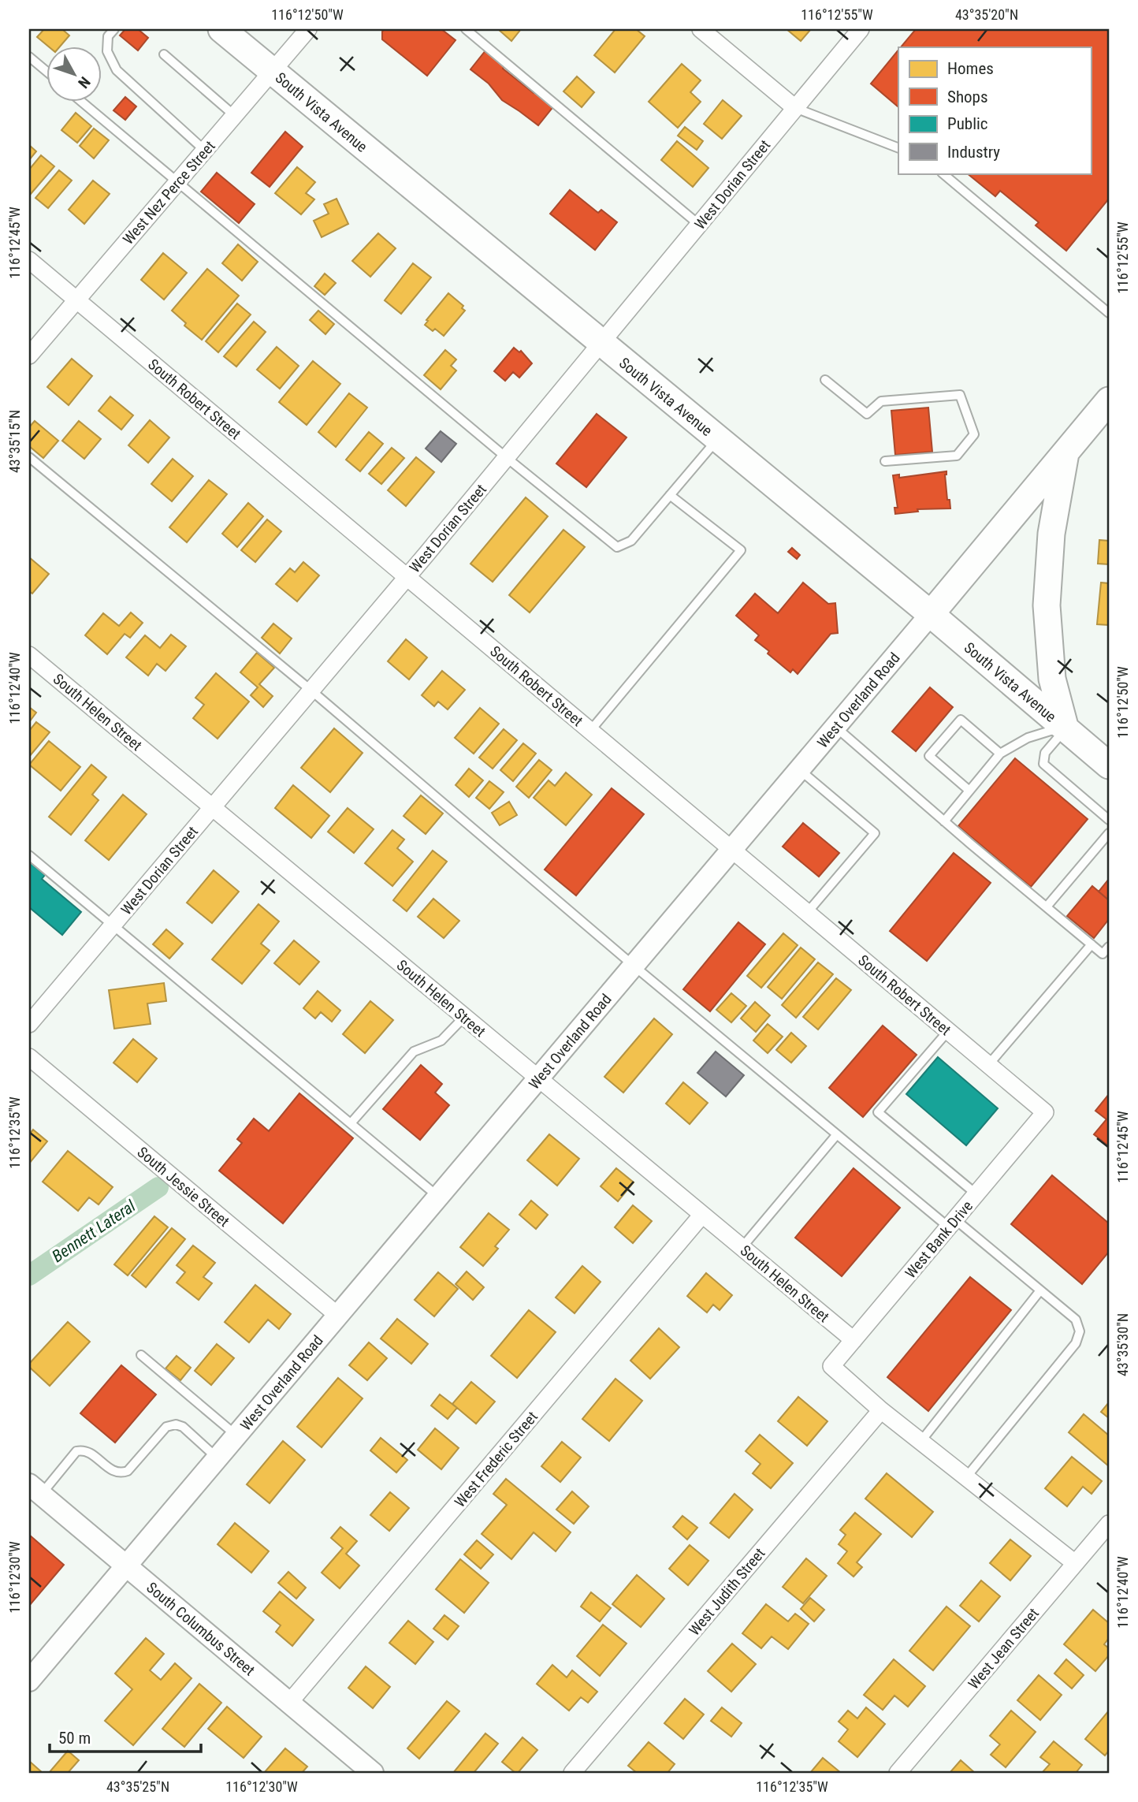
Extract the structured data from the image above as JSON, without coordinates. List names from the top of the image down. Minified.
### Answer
{"streets":{"main road":["South Vista Avenue","West Overland Road"],"street":["West Dorian Street","West Nez Perce Street","South Robert Street","South Helen Street","South Jessie Street","West Bank Drive","West Frederic Street","West Judith Street","South Columbus Street","West Jean Street"]},"crossings":[["South Vista Avenue","West Dorian Street"],["South Vista Avenue","West Nez Perce Street"],["South Vista Avenue","West Overland Road"],["West Dorian Street","South Robert Street"],["West Dorian Street","South Helen Street"],["West Nez Perce Street","South Robert Street"],["South Robert Street","West Overland Road"],["South Robert Street","West Bank Drive"],["West Overland Road","South Helen Street"],["West Overland Road","South Jessie Street"],["West Overland Road","South Columbus Street"],["South Helen Street","West Bank Drive"],["South Helen Street","West Frederic Street"],["West Bank Drive","West Judith Street"],["West Frederic Street","South Columbus Street"]],"water":["Bennett Lateral"],"legend":["Homes","Shops","Public","Industry"],"scale_bar":"50 m","north":"bottom right","coordinates":["116°12'50\"W","116°12'55\"W","43°35'20\"N","116°12'45\"W","43°35'15\"N","116°12'40\"W","116°12'35\"W","43°35'30\"N","116°12'30\"W","43°35'25\"N"]}
